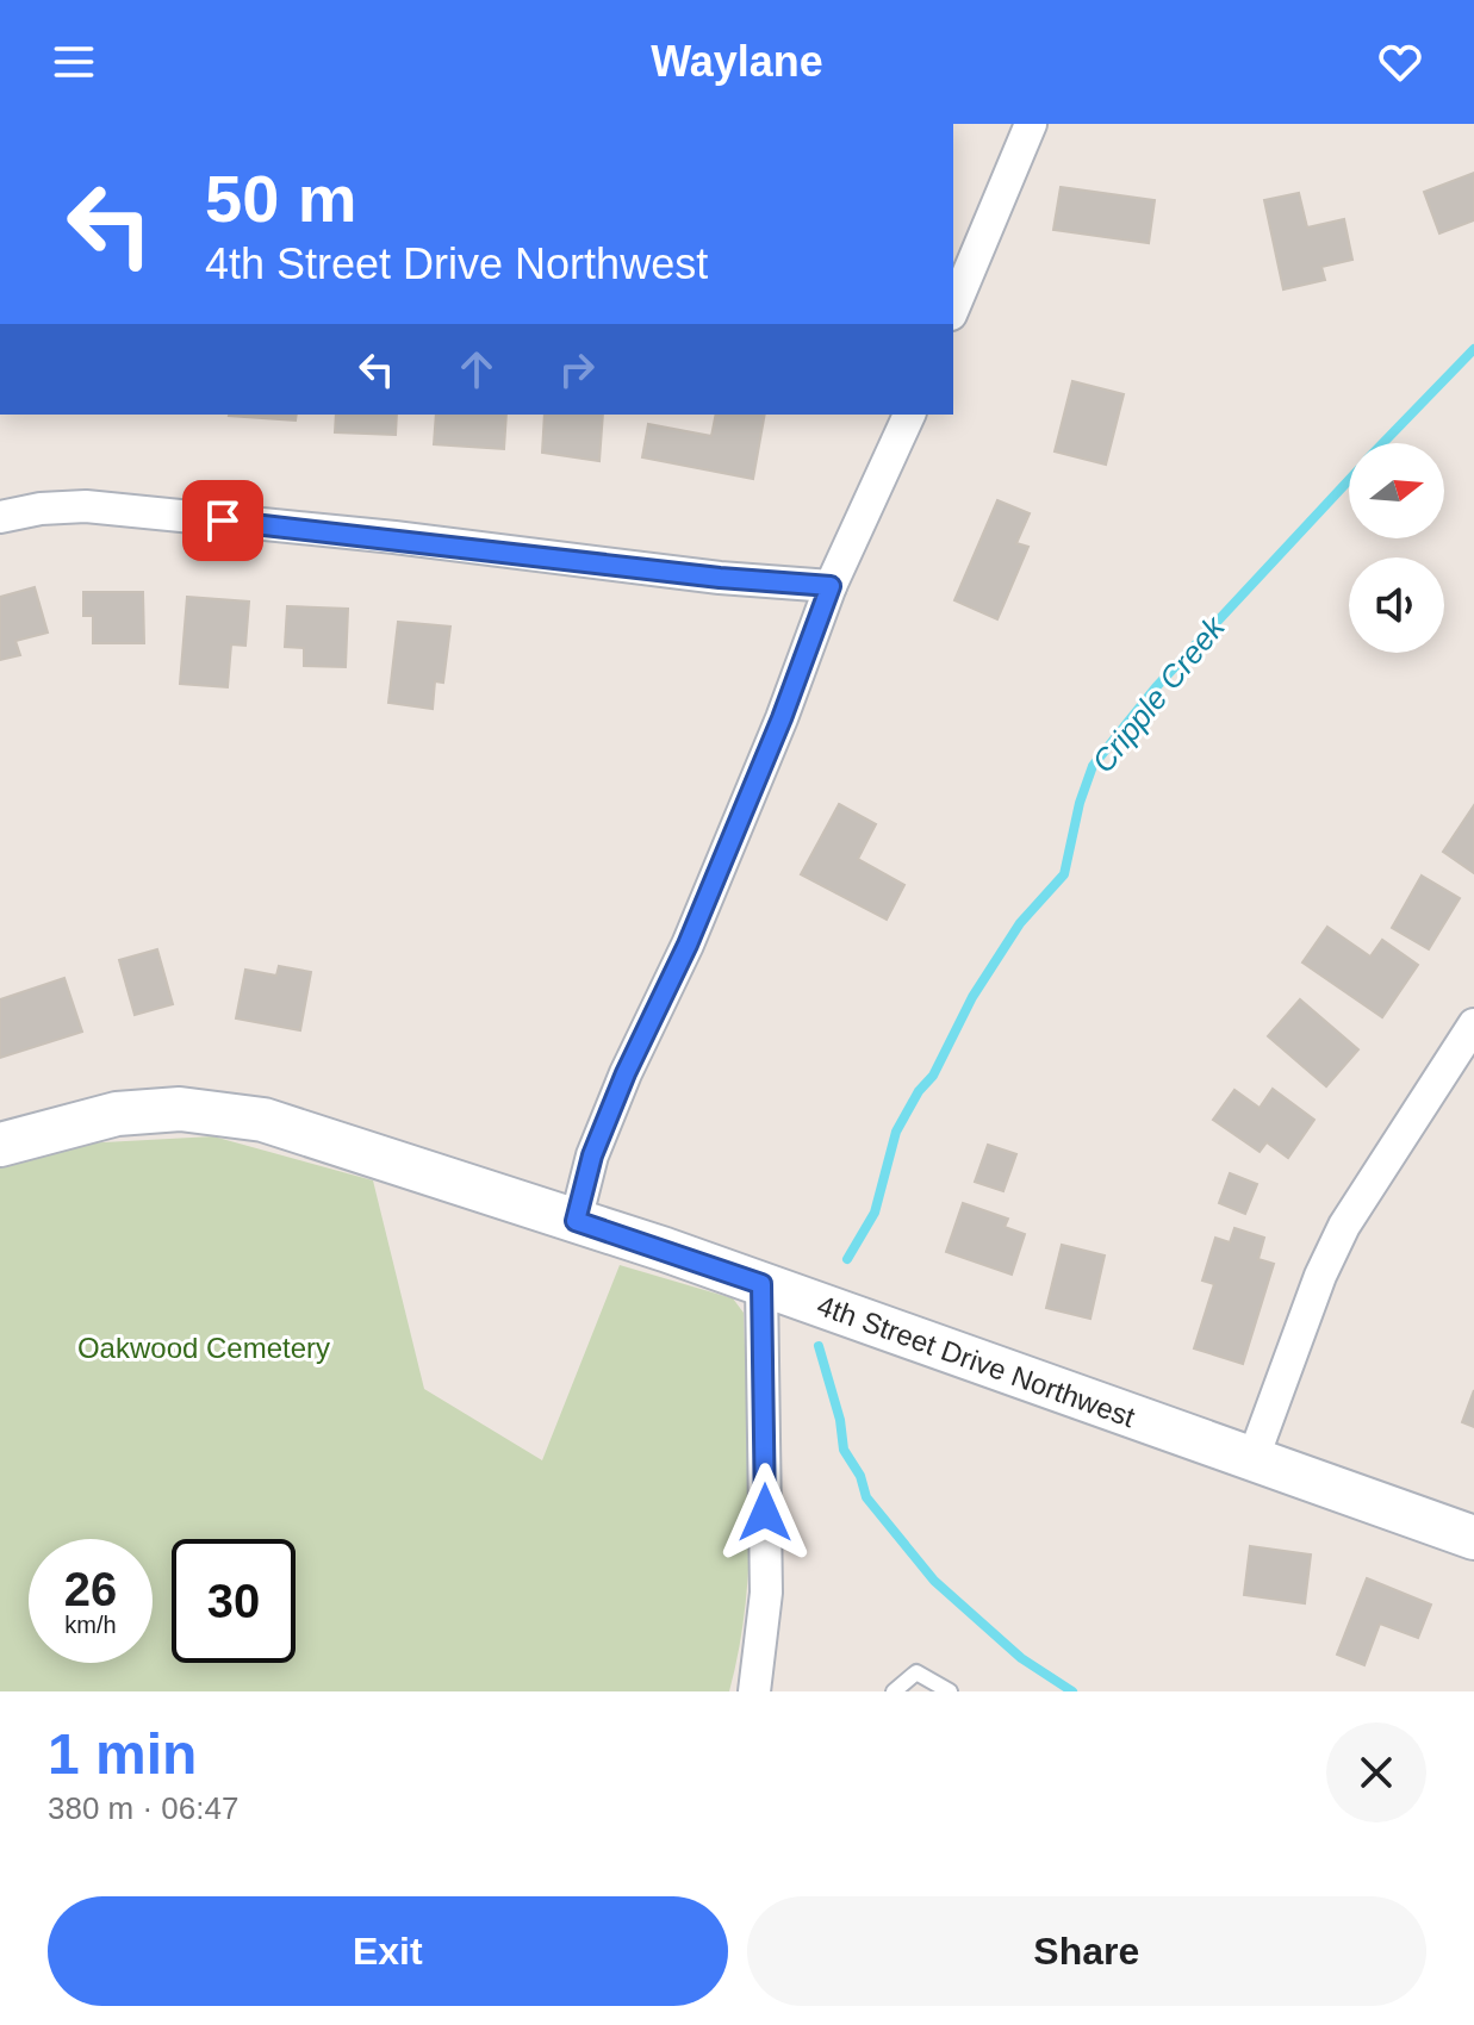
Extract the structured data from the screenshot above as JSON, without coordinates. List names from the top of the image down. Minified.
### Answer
{"streets":{"main road":["4th Street Drive Northwest"]},"water":["Cripple Creek"],"parks":["Oakwood Cemetery"],"north":"right","page":{"header":"Waylane","turn":["50 m","4th Street Drive Northwest"],"speed":"26 km/h","limit":"30","heading":["1 min","380 m · 06:47"],"buttons":["Exit","Share"]}}
